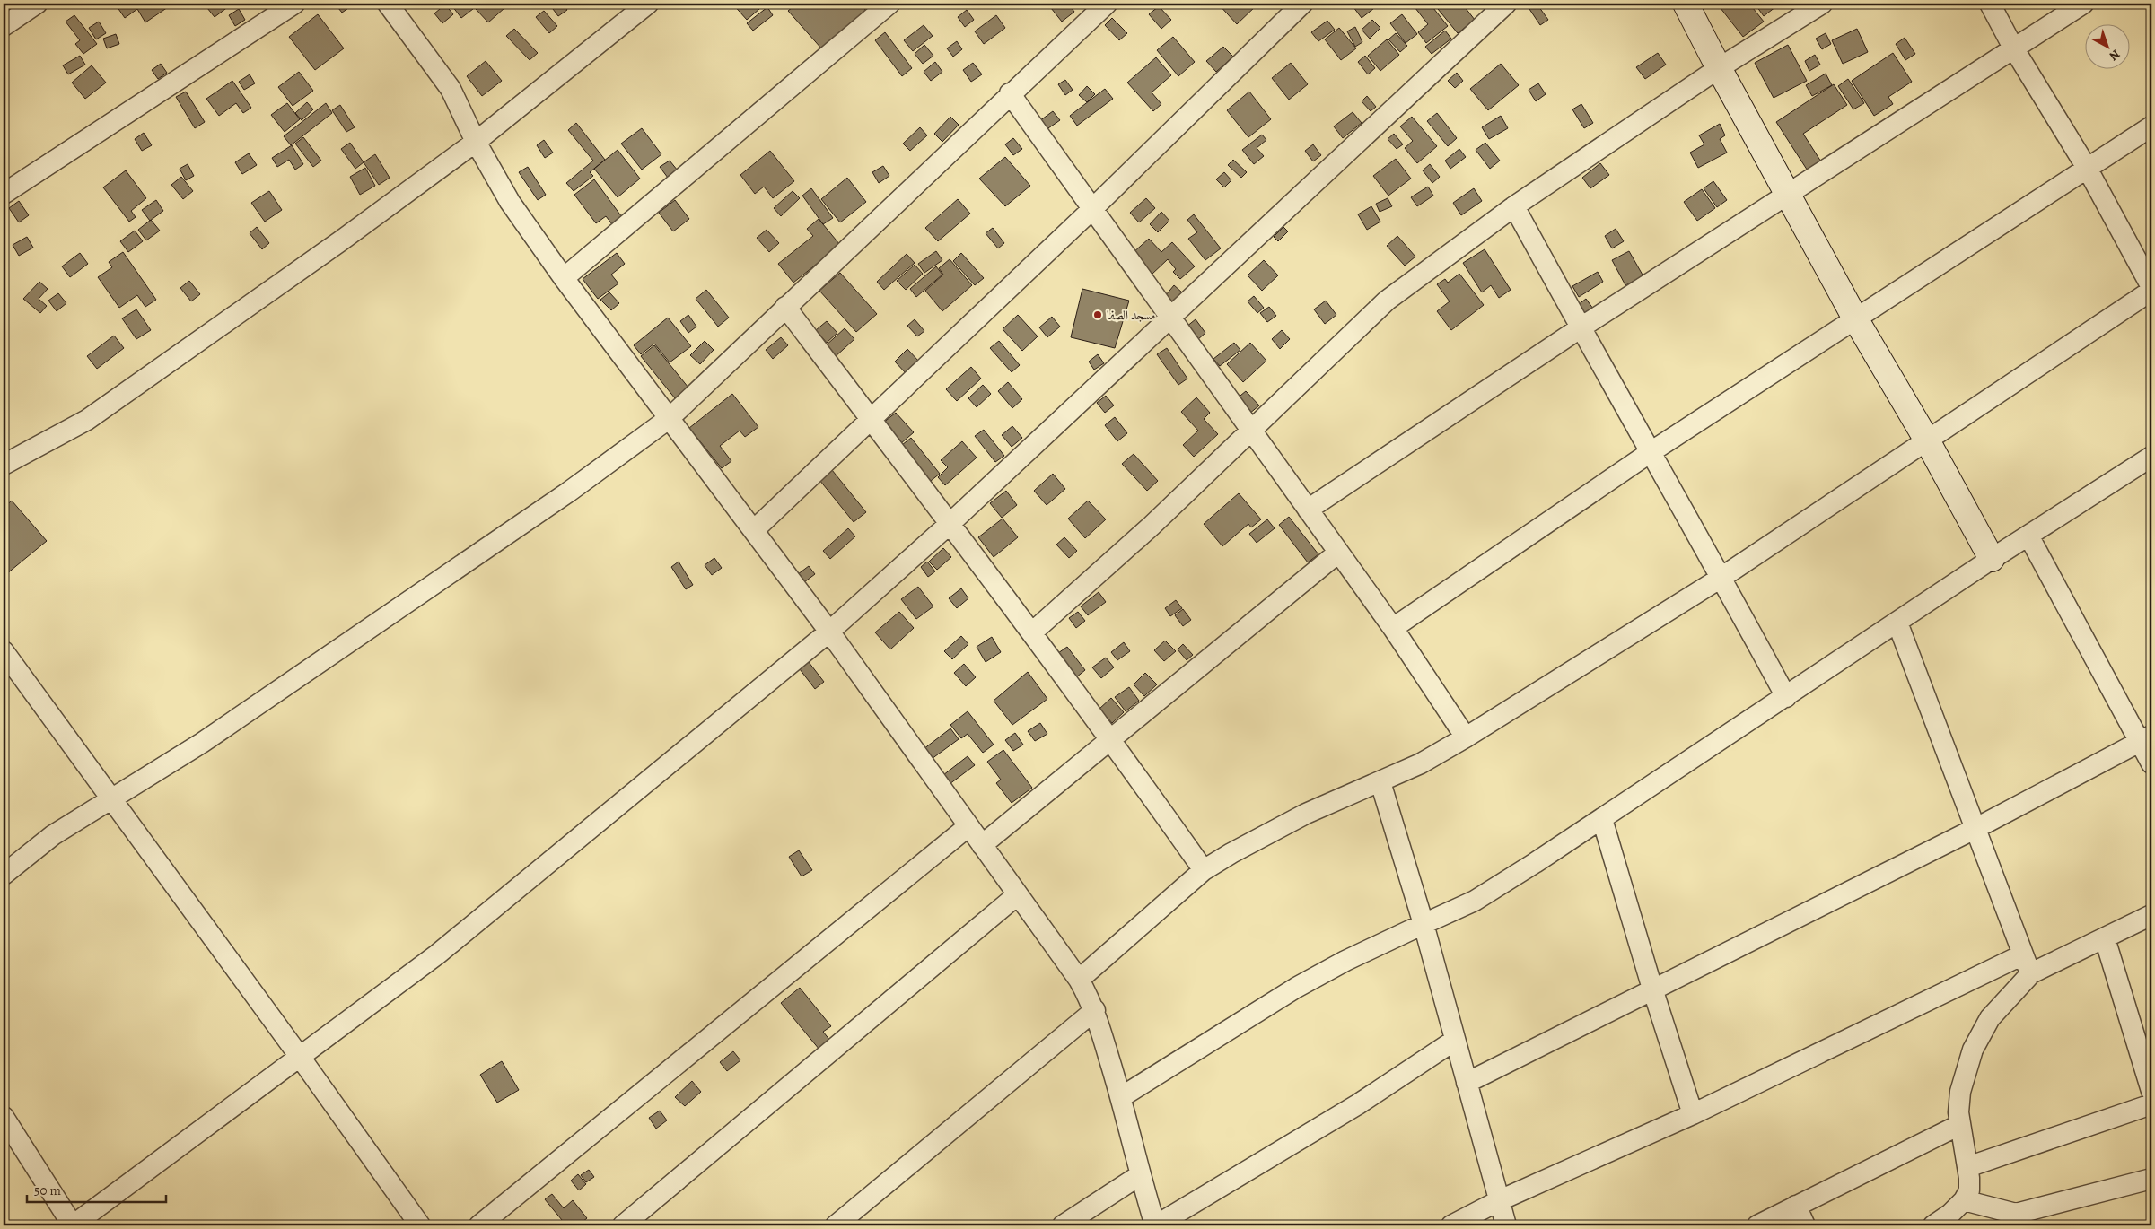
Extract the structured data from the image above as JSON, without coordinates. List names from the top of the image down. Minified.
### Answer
{"places":["مسجد الصفا"],"scale_bar":"50 m","north":"bottom right"}
